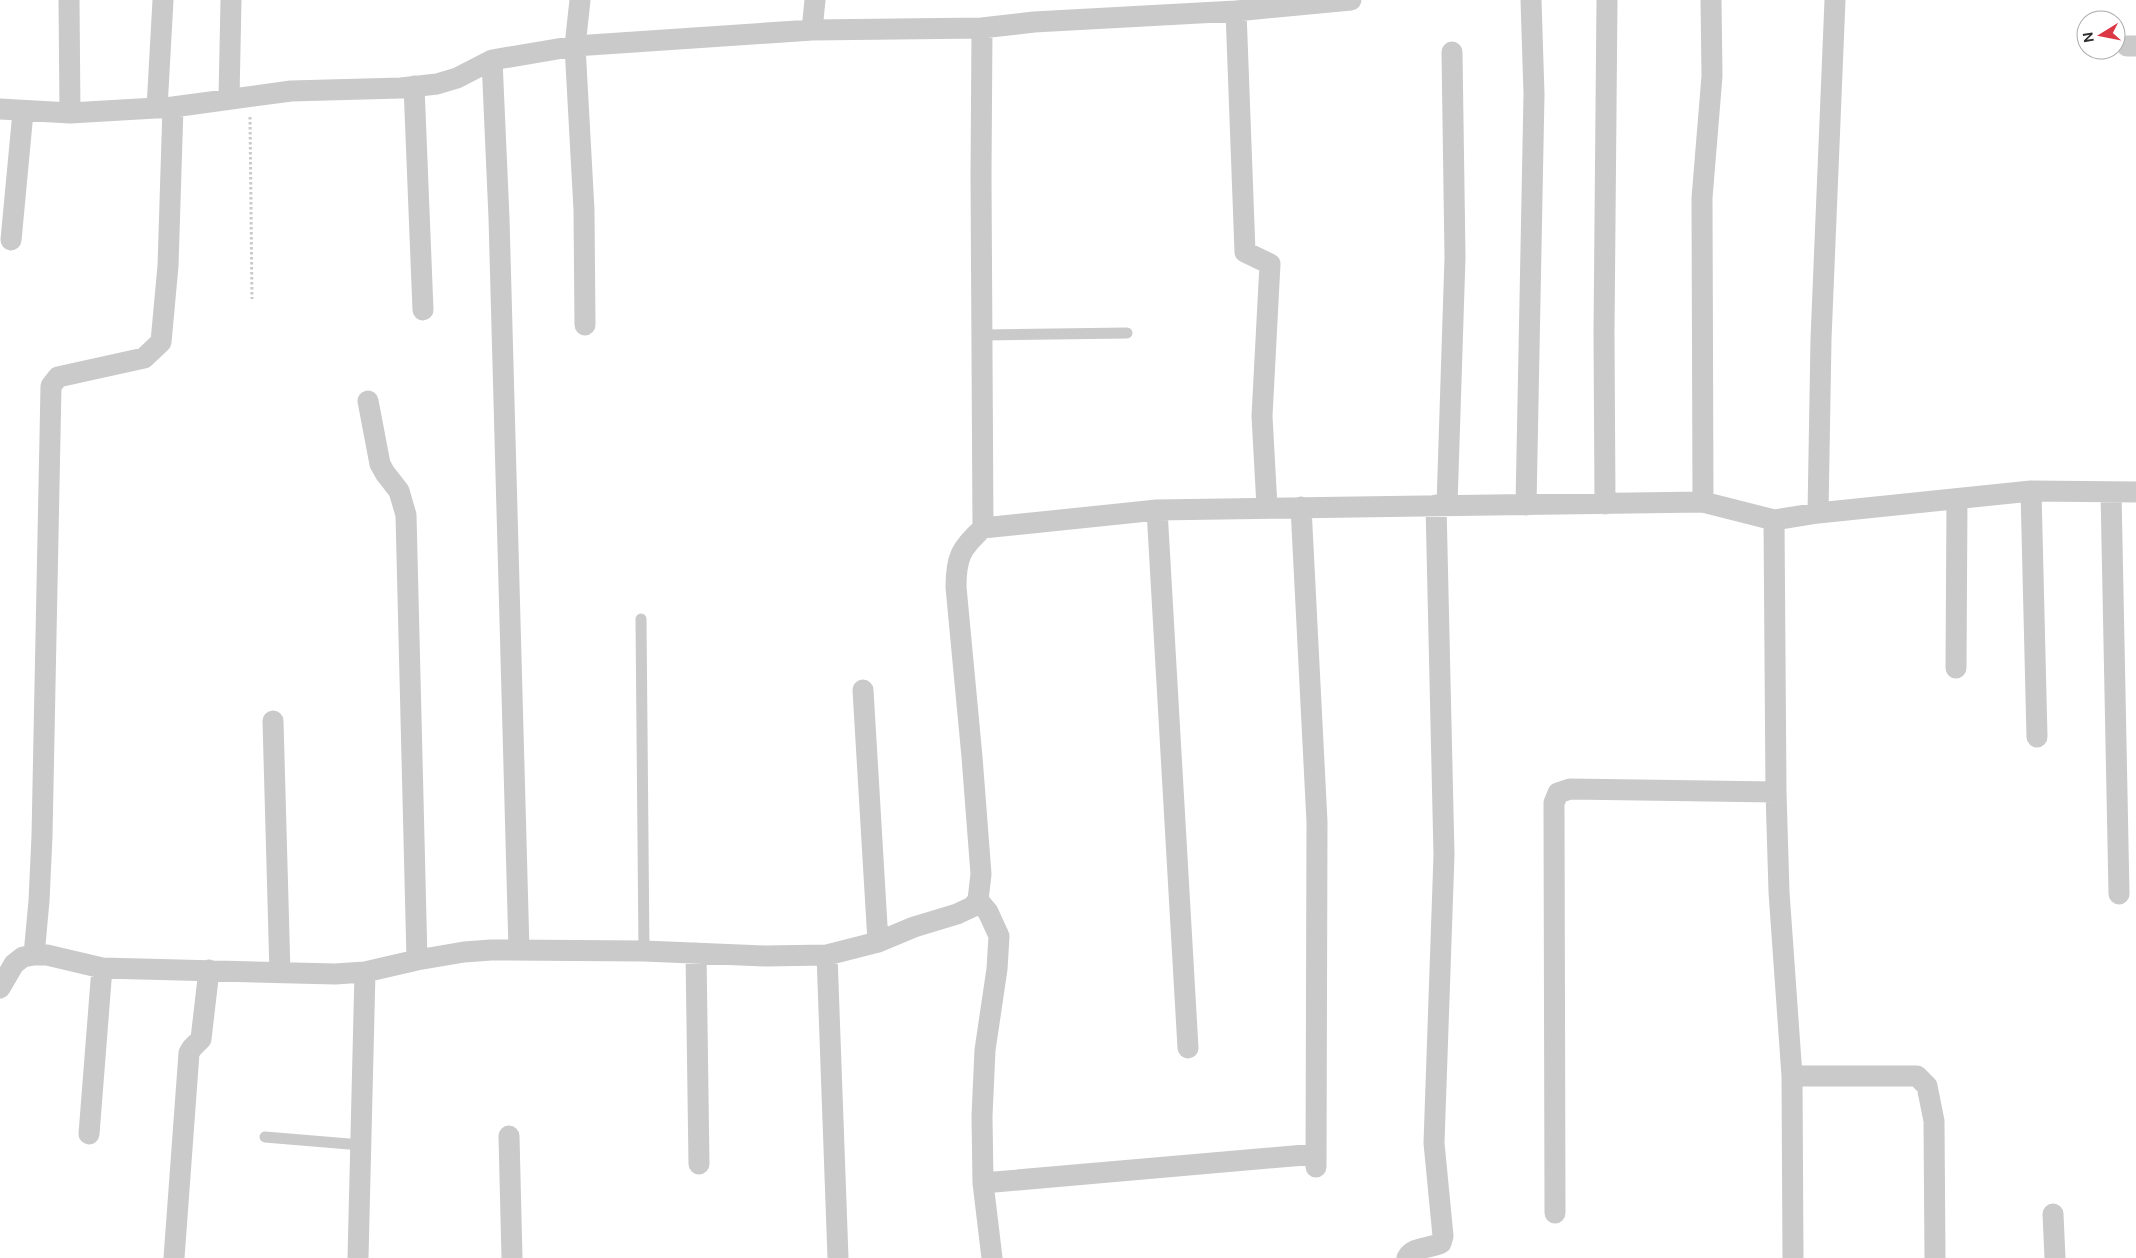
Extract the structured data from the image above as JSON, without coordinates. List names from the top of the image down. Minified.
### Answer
{"north":"left"}
